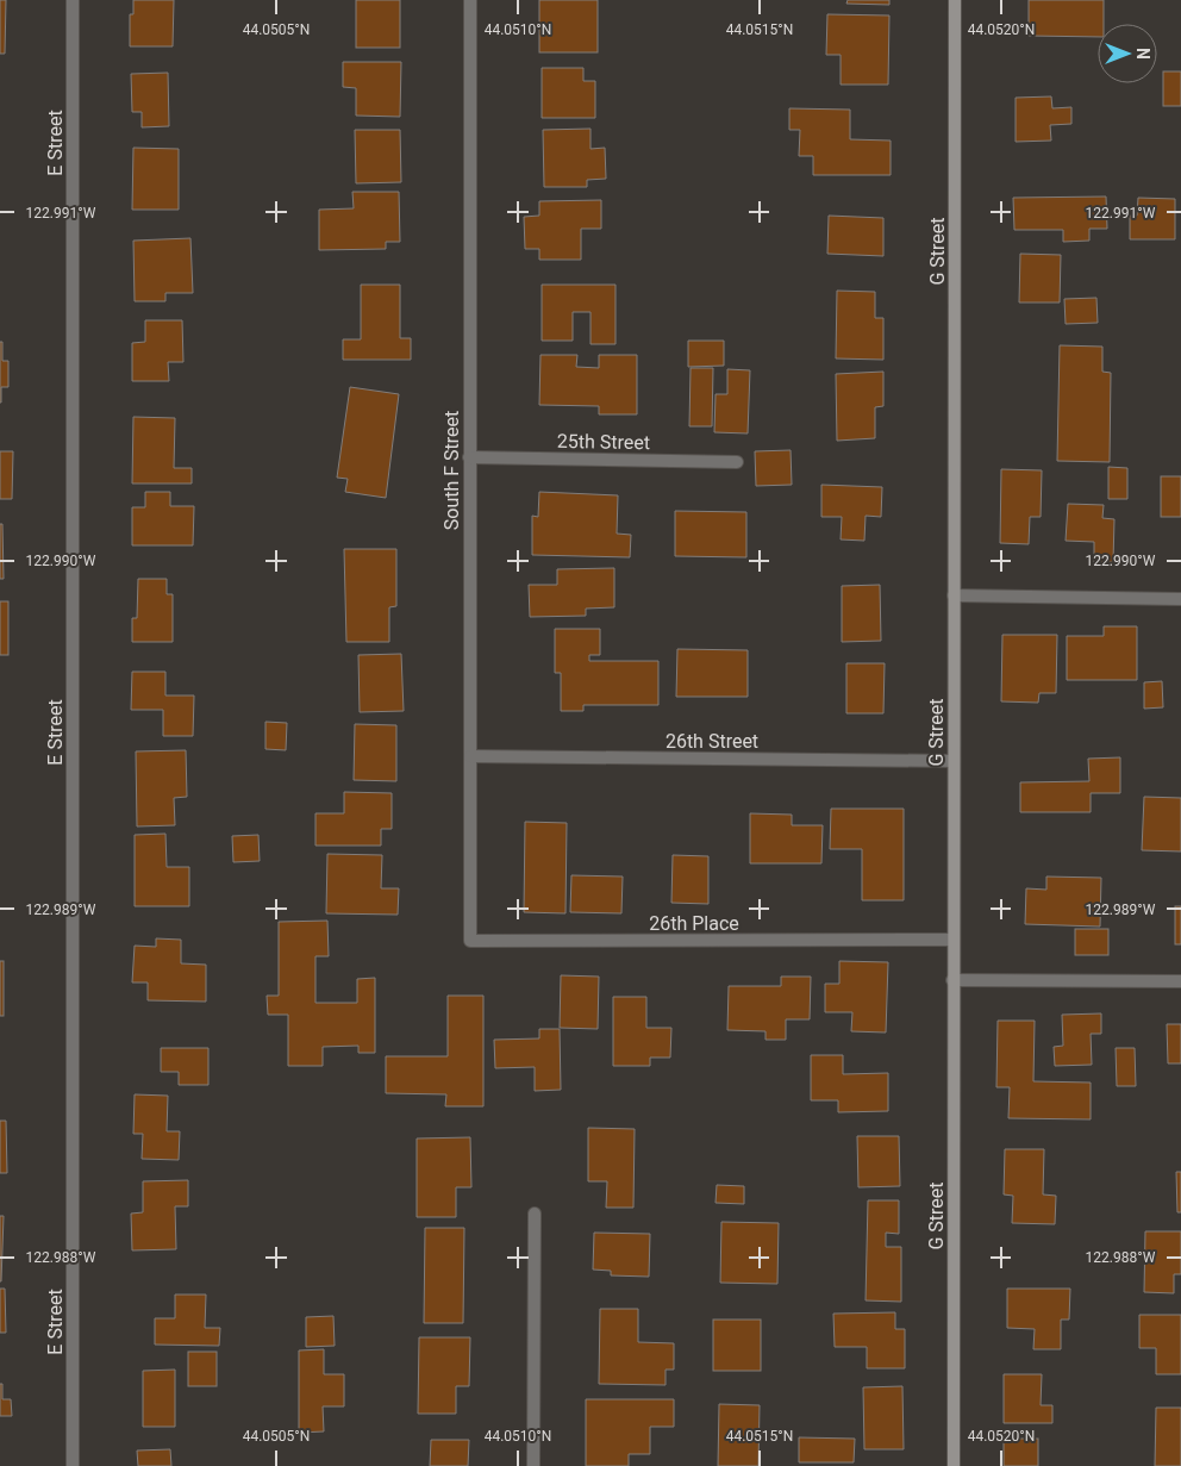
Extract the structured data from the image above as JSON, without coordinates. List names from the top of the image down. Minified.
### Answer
{"streets":{"street":["E Street","G Street","25th Street","South F Street","26th Street","26th Place"]},"crossings":[["G Street","26th Street"],["G Street","26th Place"],["25th Street","South F Street"],["South F Street","26th Street"],["South F Street","26th Place"]],"north":"right","coordinates":["44.0505°N","44.0510°N","44.0515°N","44.0520°N","122.991°W","122.990°W","122.989°W","122.988°W"]}
